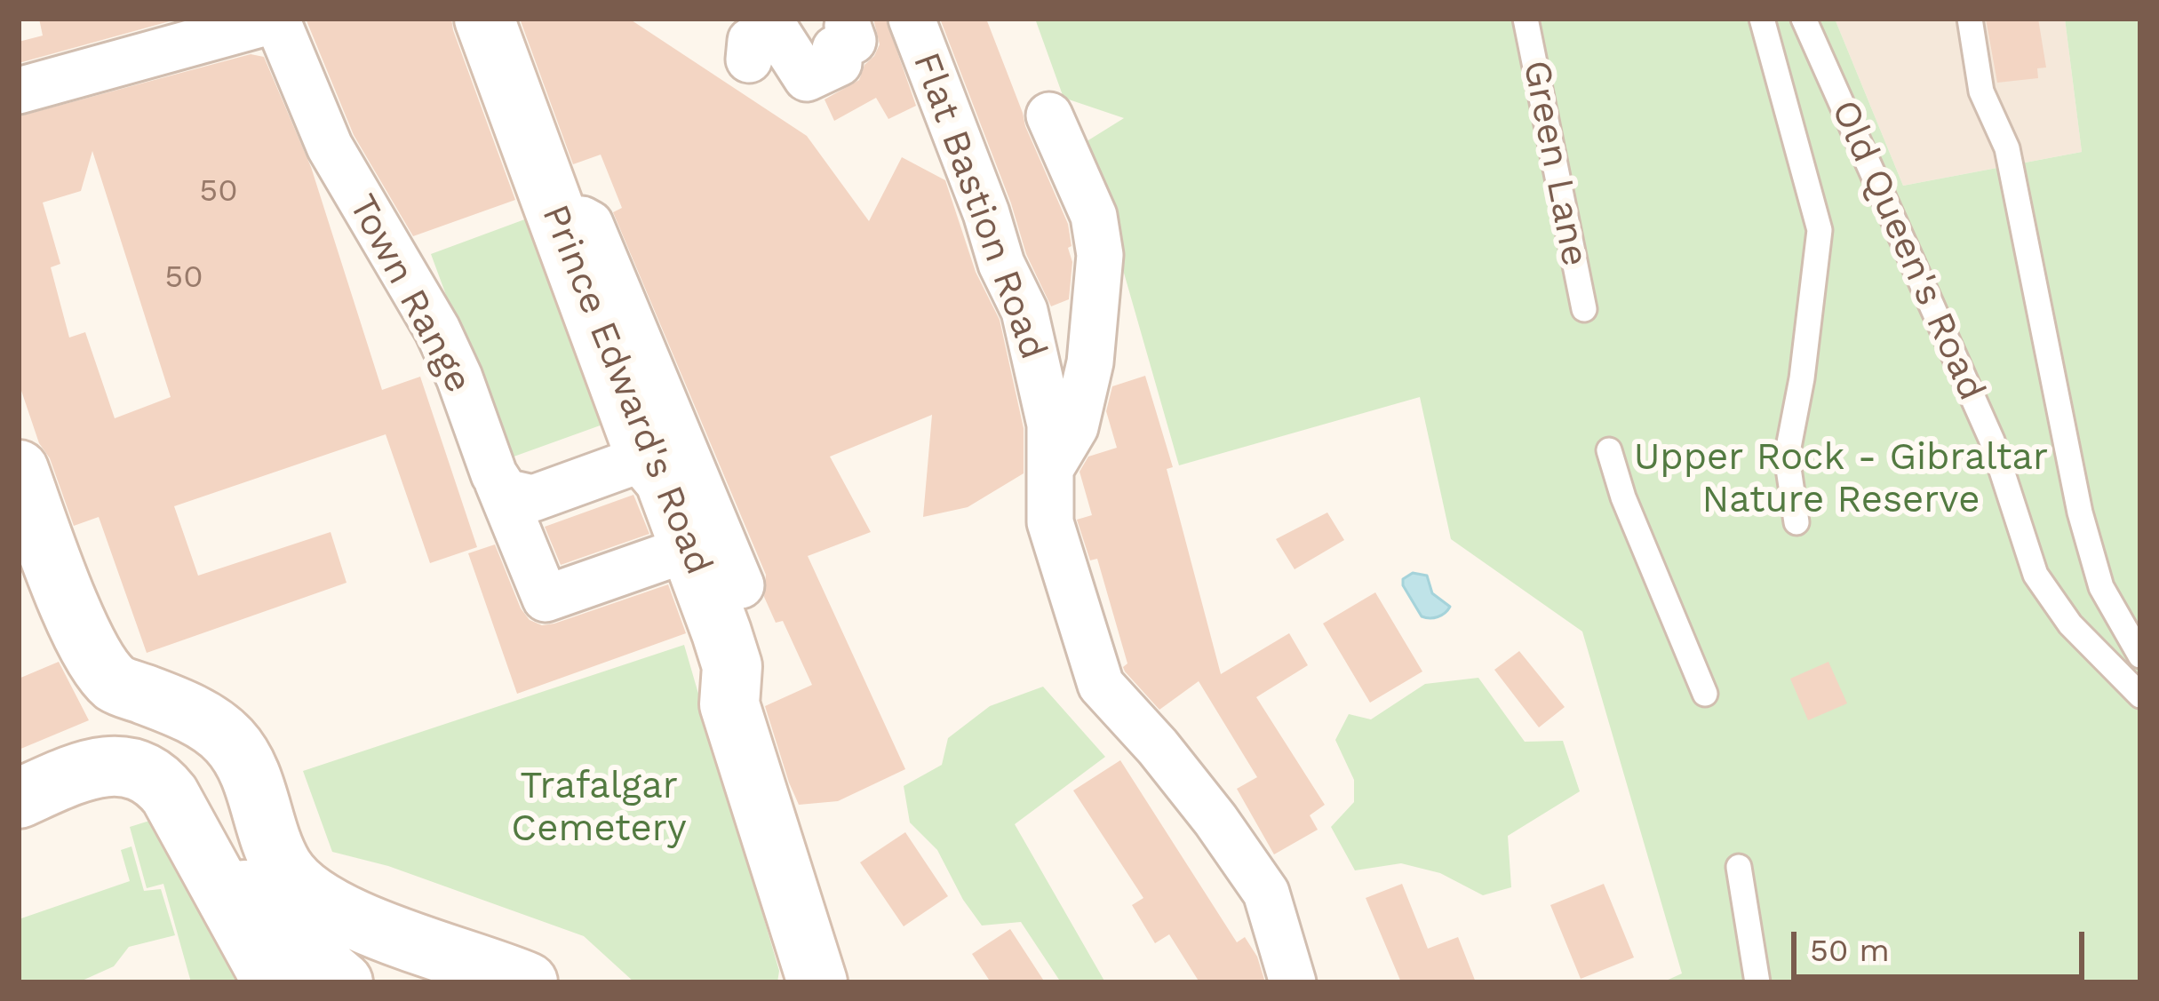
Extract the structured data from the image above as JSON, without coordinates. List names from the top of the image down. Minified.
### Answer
{"streets":{"street":["Flat Bastion Road","Town Range","Prince Edward's Road"],"lane":["Green Lane","Old Queen's Road"]},"crossings":[["Town Range","Prince Edward's Road"]],"parks":["Upper Rock - Gibraltar Nature Reserve","Trafalgar Cemetery"],"house_numbers":["50","50"],"scale_bar":"50 m"}
